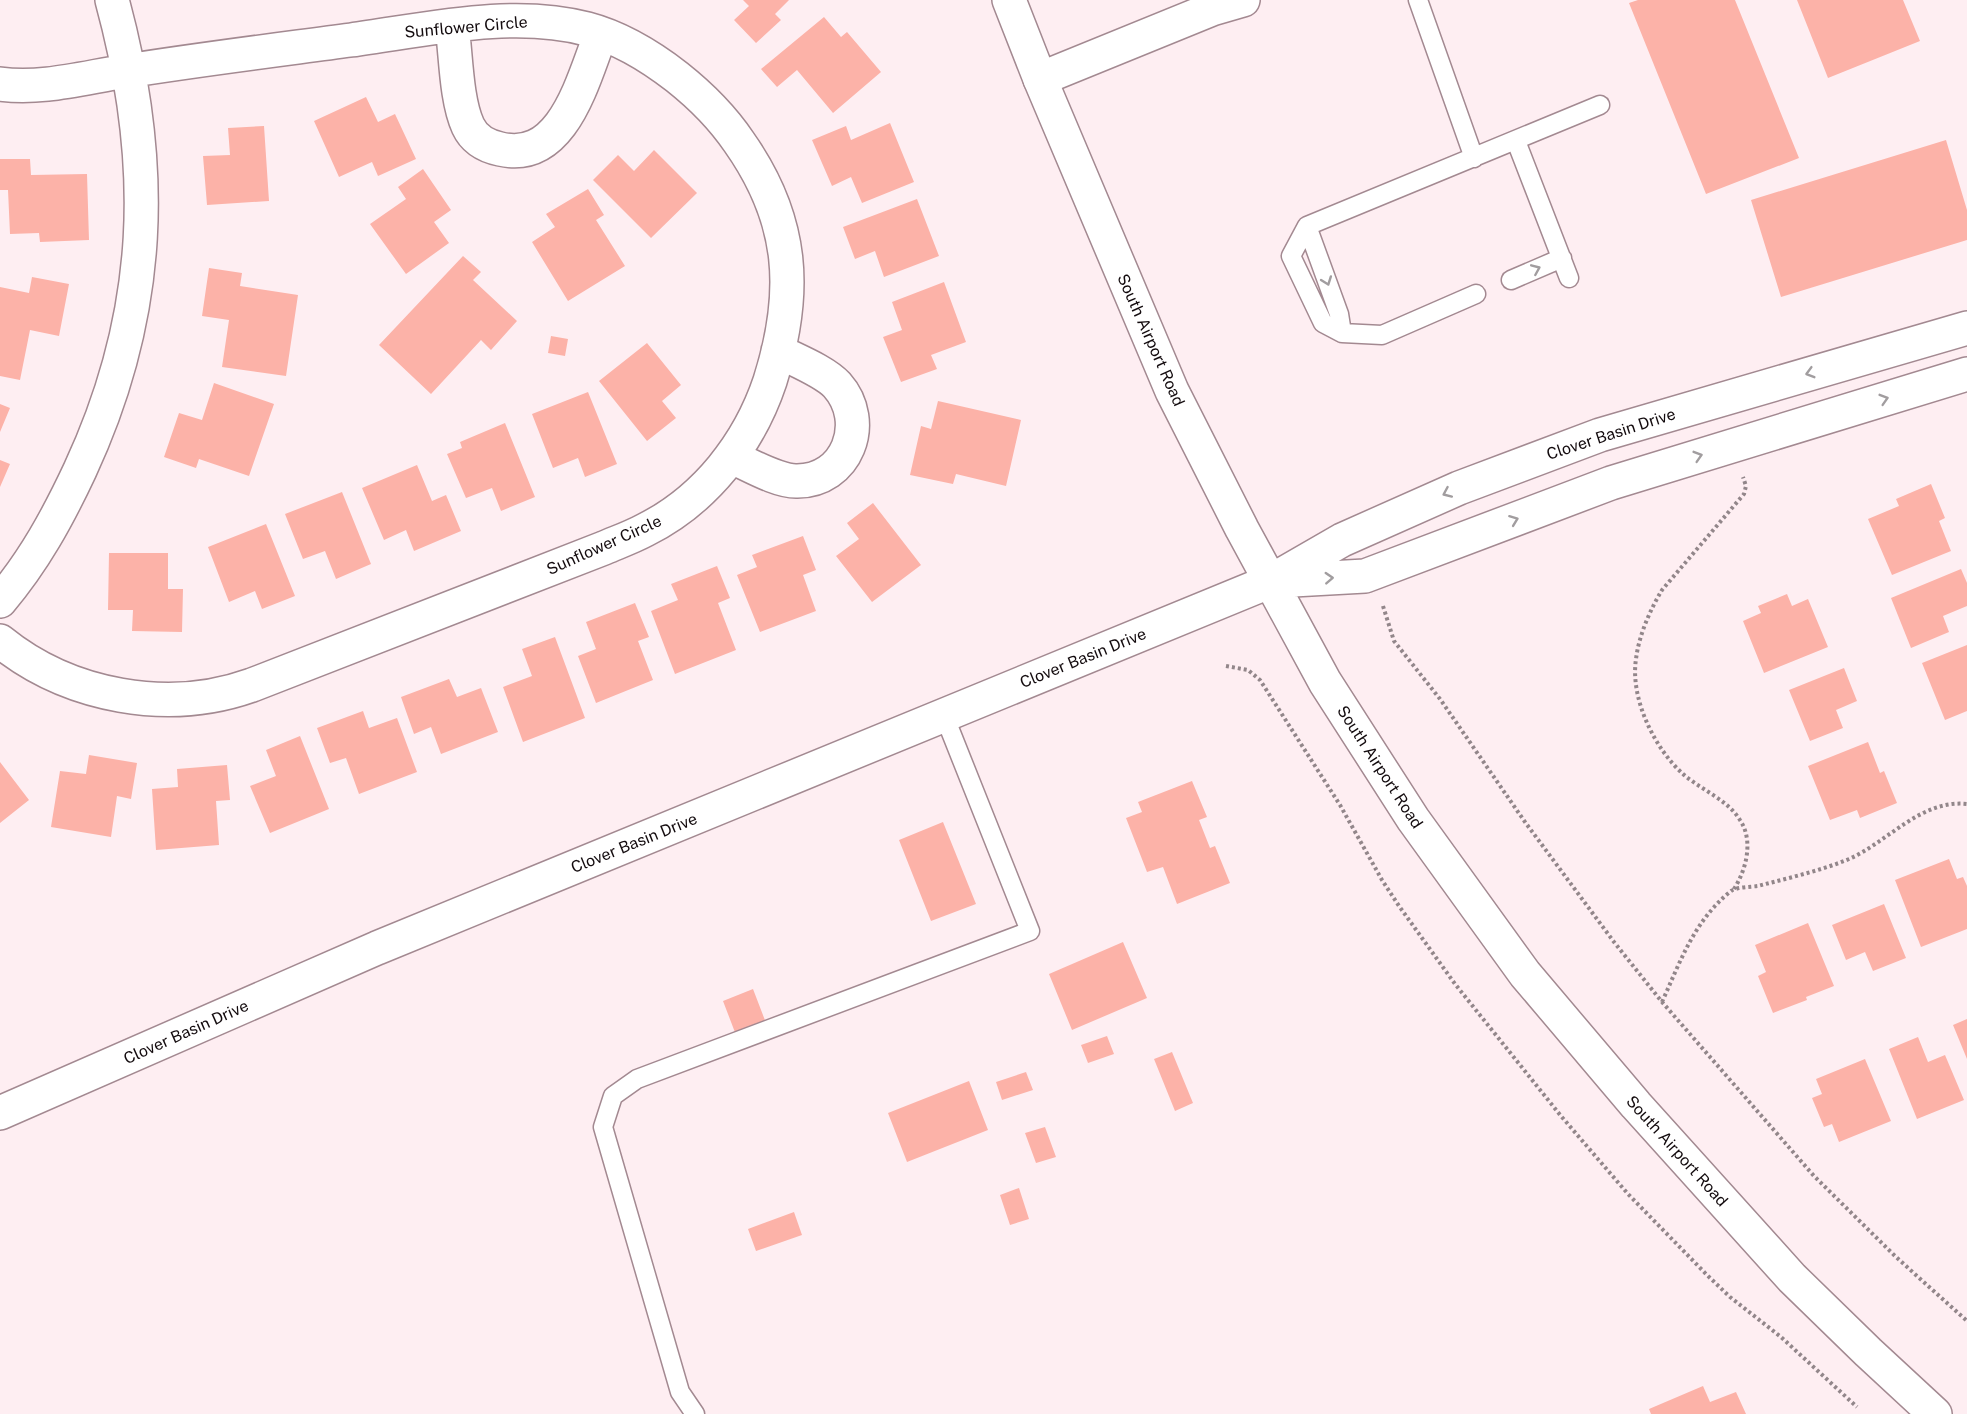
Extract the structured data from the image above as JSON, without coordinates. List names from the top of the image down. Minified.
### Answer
{"streets":{"street":["Sunflower Circle","South Airport Road","Clover Basin Drive"]},"crossings":[["South Airport Road","Clover Basin Drive"]]}
